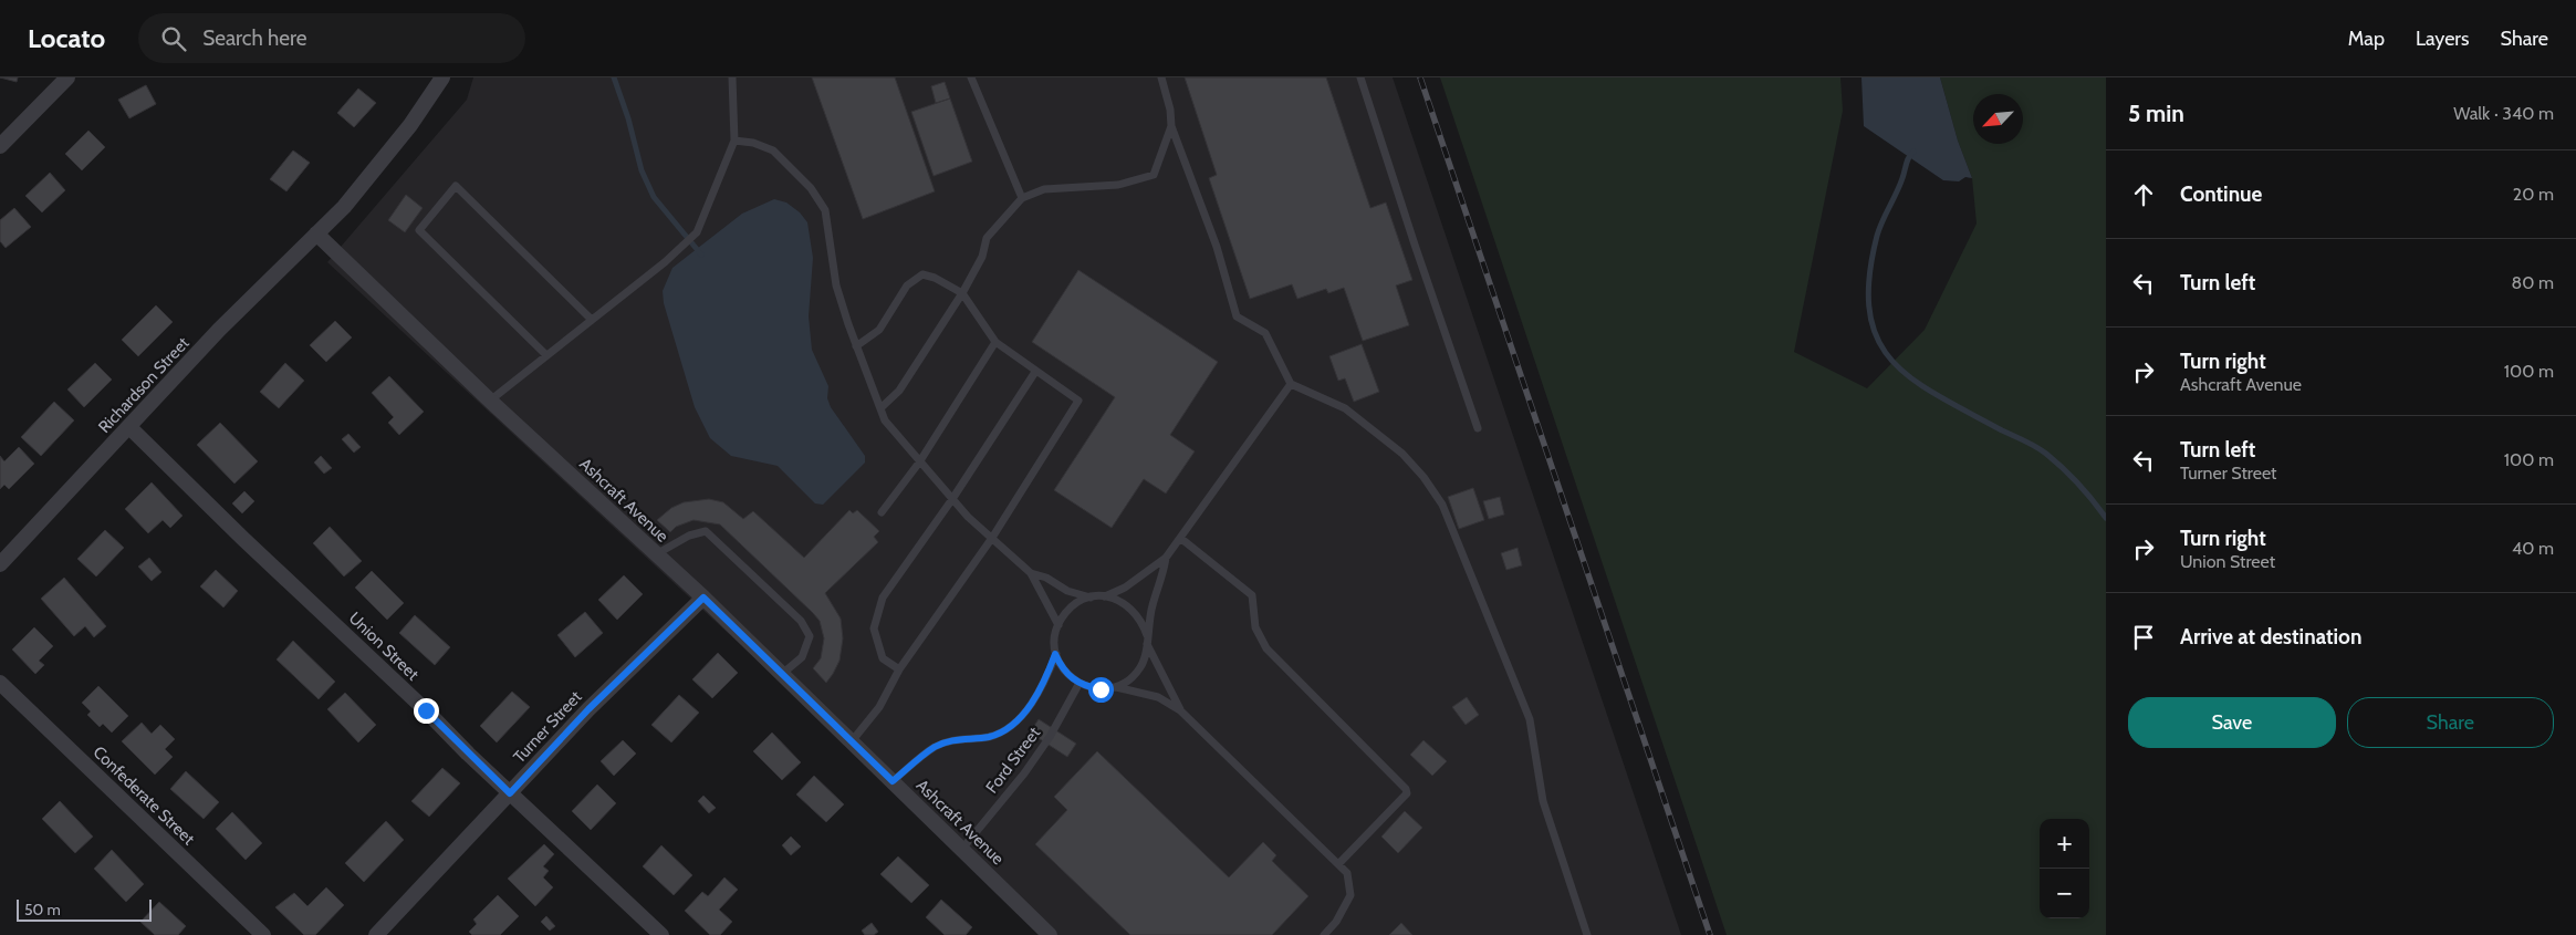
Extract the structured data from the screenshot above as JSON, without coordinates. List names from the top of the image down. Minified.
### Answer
{"streets":{"street":["Richardson Street","Ashcraft Avenue","Union Street","Turner Street","Confederate Street"],"lane":["Ford Street"]},"crossings":[["Richardson Street","Ashcraft Avenue"],["Richardson Street","Union Street"],["Ashcraft Avenue","Turner Street"],["Ashcraft Avenue","Ford Street"],["Union Street","Turner Street"]],"scale_bar":"50 m","north":"bottom left","page":{"header":"Locato","search":"Search here","nav":["Map","Layers","Share"],"heading":["5 min","Walk · 340 m"],"list":[["Continue","20 m"],["Turn left","80 m"],["Turn right","Ashcraft Avenue","100 m"],["Turn left","Turner Street","100 m"],["Turn right","Union Street","40 m"],"Arrive at destination"],"buttons":["Save","Share"],"map_buttons":["+","−"],"scale":"50 m"}}
